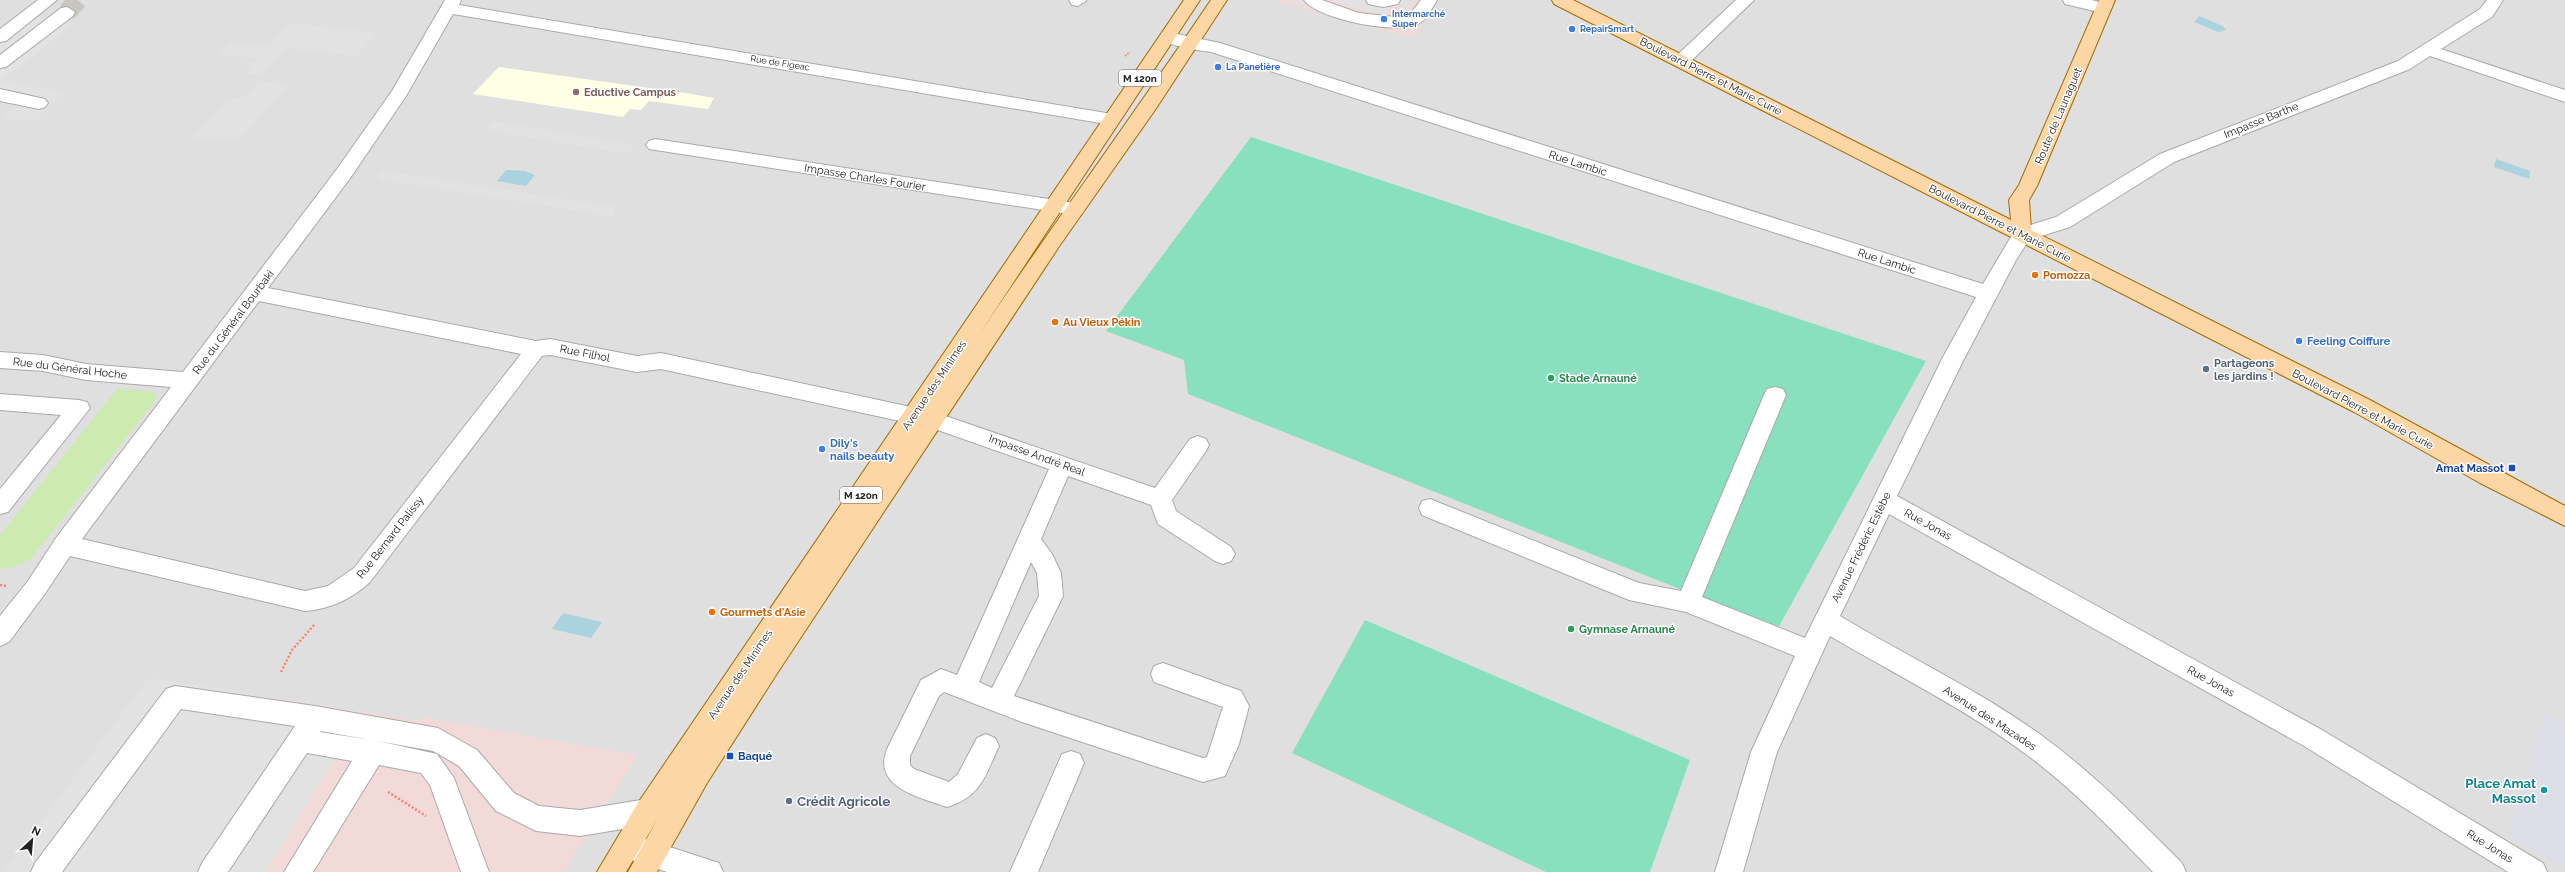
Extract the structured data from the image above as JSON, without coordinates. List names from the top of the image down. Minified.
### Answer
{"streets":{"main road":["Boulevard Pierre et Marie Curie","M 120n","Route de Launaguet","Avenue des Minimes"],"street":["Rue de Figeac","Impasse Barthe","Rue Lambic","Impasse Charles Fourier","Rue du Général Bourbaki","Rue Filhol","Rue du Général Hoche","Impasse André Real","Rue Jonas","Rue Bernard Palissy","Avenue Frédéric Estèbe","Avenue des Mazades"]},"crossings":[["Rue de Figeac","Rue du Général Bourbaki"],["Rue de Figeac","Avenue des Minimes"],["Boulevard Pierre et Marie Curie","Route de Launaguet"],["Boulevard Pierre et Marie Curie","Impasse Barthe"],["Boulevard Pierre et Marie Curie","Avenue Frédéric Estèbe"],["Route de Launaguet","Impasse Barthe"],["Route de Launaguet","Avenue Frédéric Estèbe"],["Impasse Barthe","Avenue Frédéric Estèbe"],["Rue Lambic","Avenue des Minimes"],["Rue Lambic","Avenue Frédéric Estèbe"],["Impasse Charles Fourier","Avenue des Minimes"],["Rue du Général Bourbaki","Rue Filhol"],["Rue du Général Bourbaki","Rue du Général Hoche"],["Rue du Général Bourbaki","Rue Bernard Palissy"],["Rue Filhol","Avenue des Minimes"],["Rue Filhol","Impasse André Real"],["Rue Filhol","Rue Bernard Palissy"],["Avenue des Minimes","Impasse André Real"],["Rue Jonas","Avenue Frédéric Estèbe"],["Avenue Frédéric Estèbe","Avenue des Mazades"]],"places":{"other":["Intermarché Super","RepairSmart","La Panetière","Eductive Campus","Pomozza","Au Vieux Pékin","Feeling Coiffure","Partageons les jardins !","Stade Arnauné","Dily's nails beauty","Gourmets d'Asie","Gymnase Arnauné","Place Amat Massot","Crédit Agricole"],"transit":["Amat Massot","Baqué"]},"north":"top right"}
